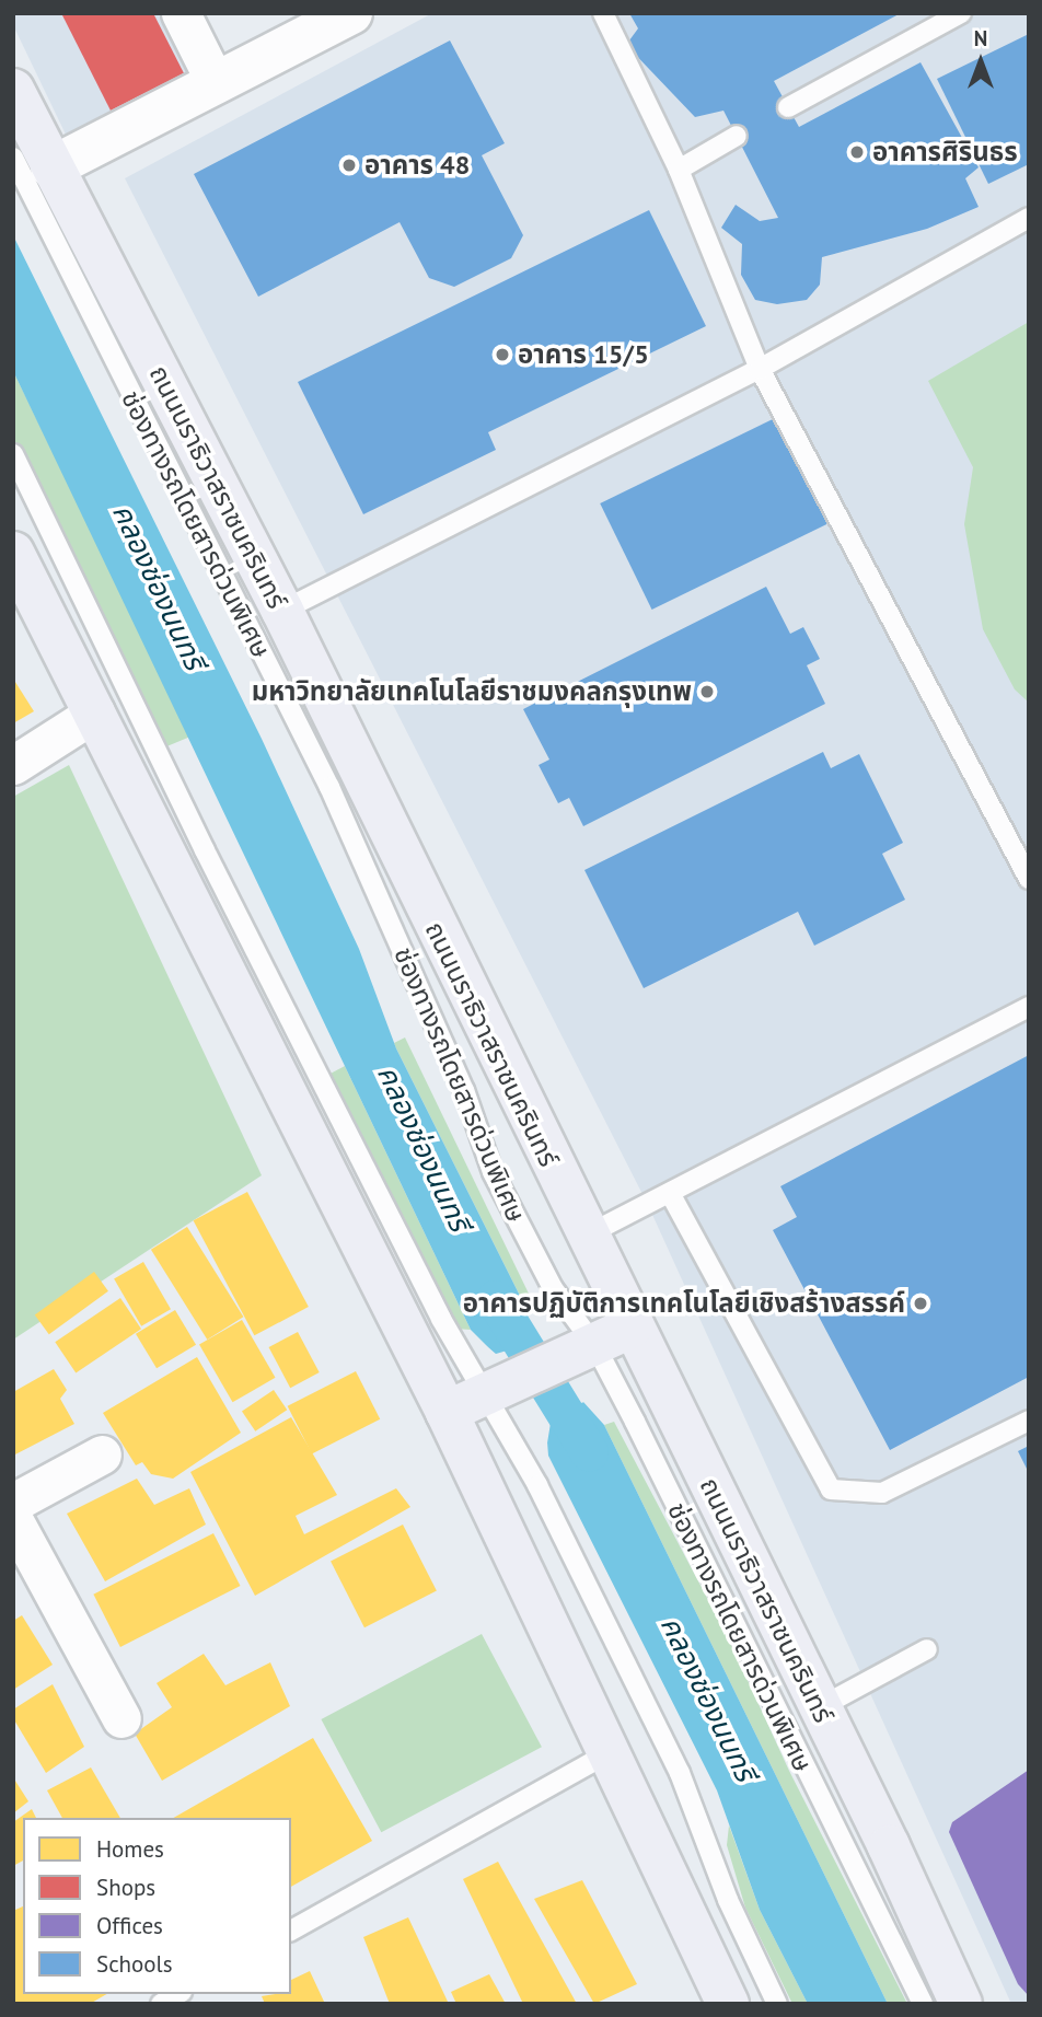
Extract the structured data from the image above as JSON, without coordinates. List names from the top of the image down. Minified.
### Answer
{"streets":{"main road":["ถนนนราธิวาสราชนครินทร์"],"lane":["ช่องทางรถโดยสารด่วนพิเศษ"]},"crossings":[["ถนนนราธิวาสราชนครินทร์","ช่องทางรถโดยสารด่วนพิเศษ"]],"water":["คลองช่องนนทรี"],"places":["อาคารศิรินธร","อาคาร 48","อาคาร 15/5","มหาวิทยาลัยเทคโนโลยีราชมงคลกรุงเทพ","อาคารปฏิบัติการเทคโนโลยีเชิงสร้างสรรค์"],"legend":["Homes","Shops","Offices","Schools"],"north":"top"}
